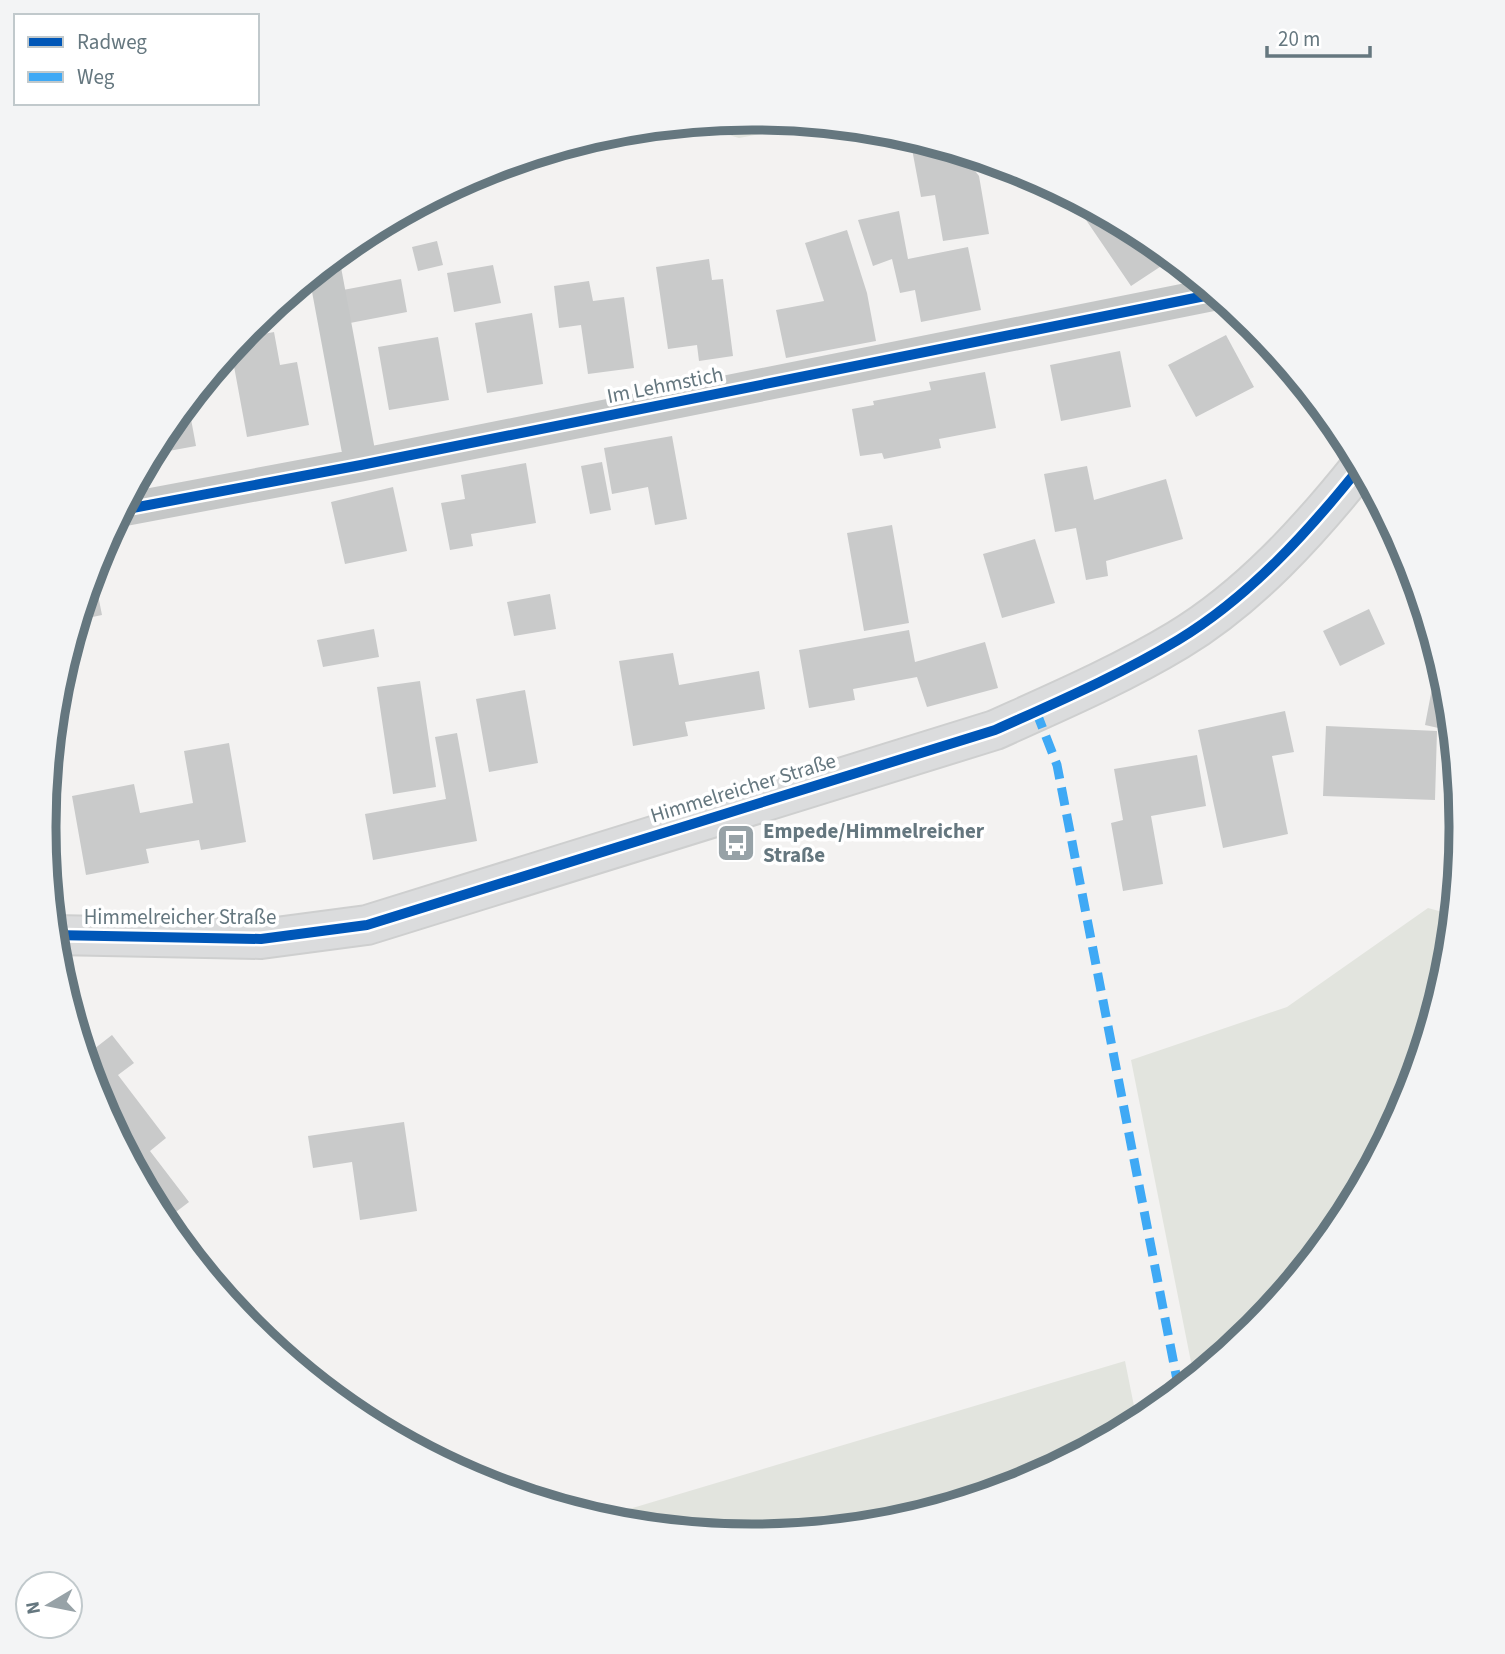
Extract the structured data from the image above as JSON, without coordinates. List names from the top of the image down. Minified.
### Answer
{"streets":{"main road":["Himmelreicher Straße"],"street":["Im Lehmstich"]},"places":{"bus stop":["Empede/Himmelreicher Straße"]},"legend":["Radweg","Weg"],"scale_bar":"20 m","north":"left"}
